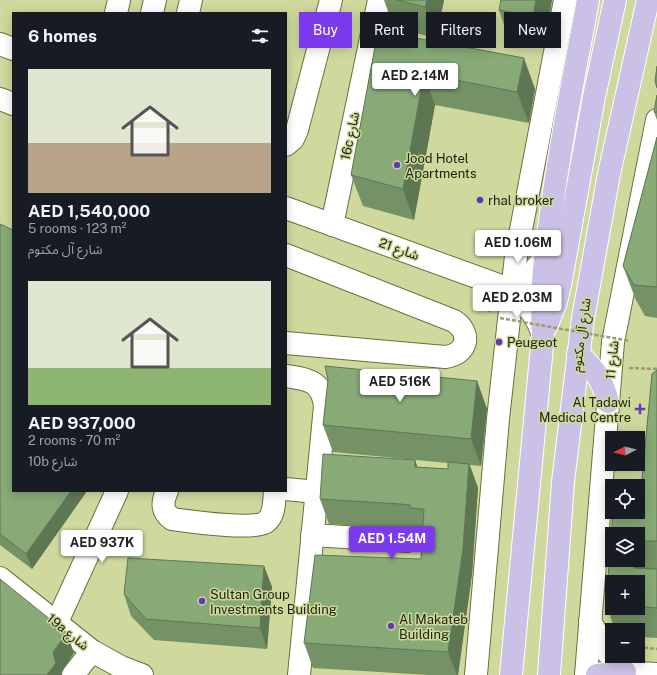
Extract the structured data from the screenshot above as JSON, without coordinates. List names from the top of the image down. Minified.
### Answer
{"streets":{"main road":["شارع آل مكتوم"],"street":["16c شارع","شارع 21","شارع 11","19a شارع"]},"crossings":[["16c شارع","شارع 21"]],"places":{"other":["Jood Hotel Apartments","rhal broker","Peugeot","Sultan Group Investments Building","Al Makateb Building"],"health":["Al Tadawi Medical Centre"]},"north":"left","page":{"chip":["Buy","Rent","Filters","New"],"heading":"6 homes","list":[{"name":"AED 1,540,000","note":"5 rooms · 123 m² · شارع آل مكتوم"},{"name":"AED 937,000","note":"2 rooms · 70 m² · 10b شارع"}],"price":["AED 2.14M","AED 1.06M","AED 2.03M","AED 516K","AED 1.54M","AED 937K"],"map_buttons":["+","−"]}}
